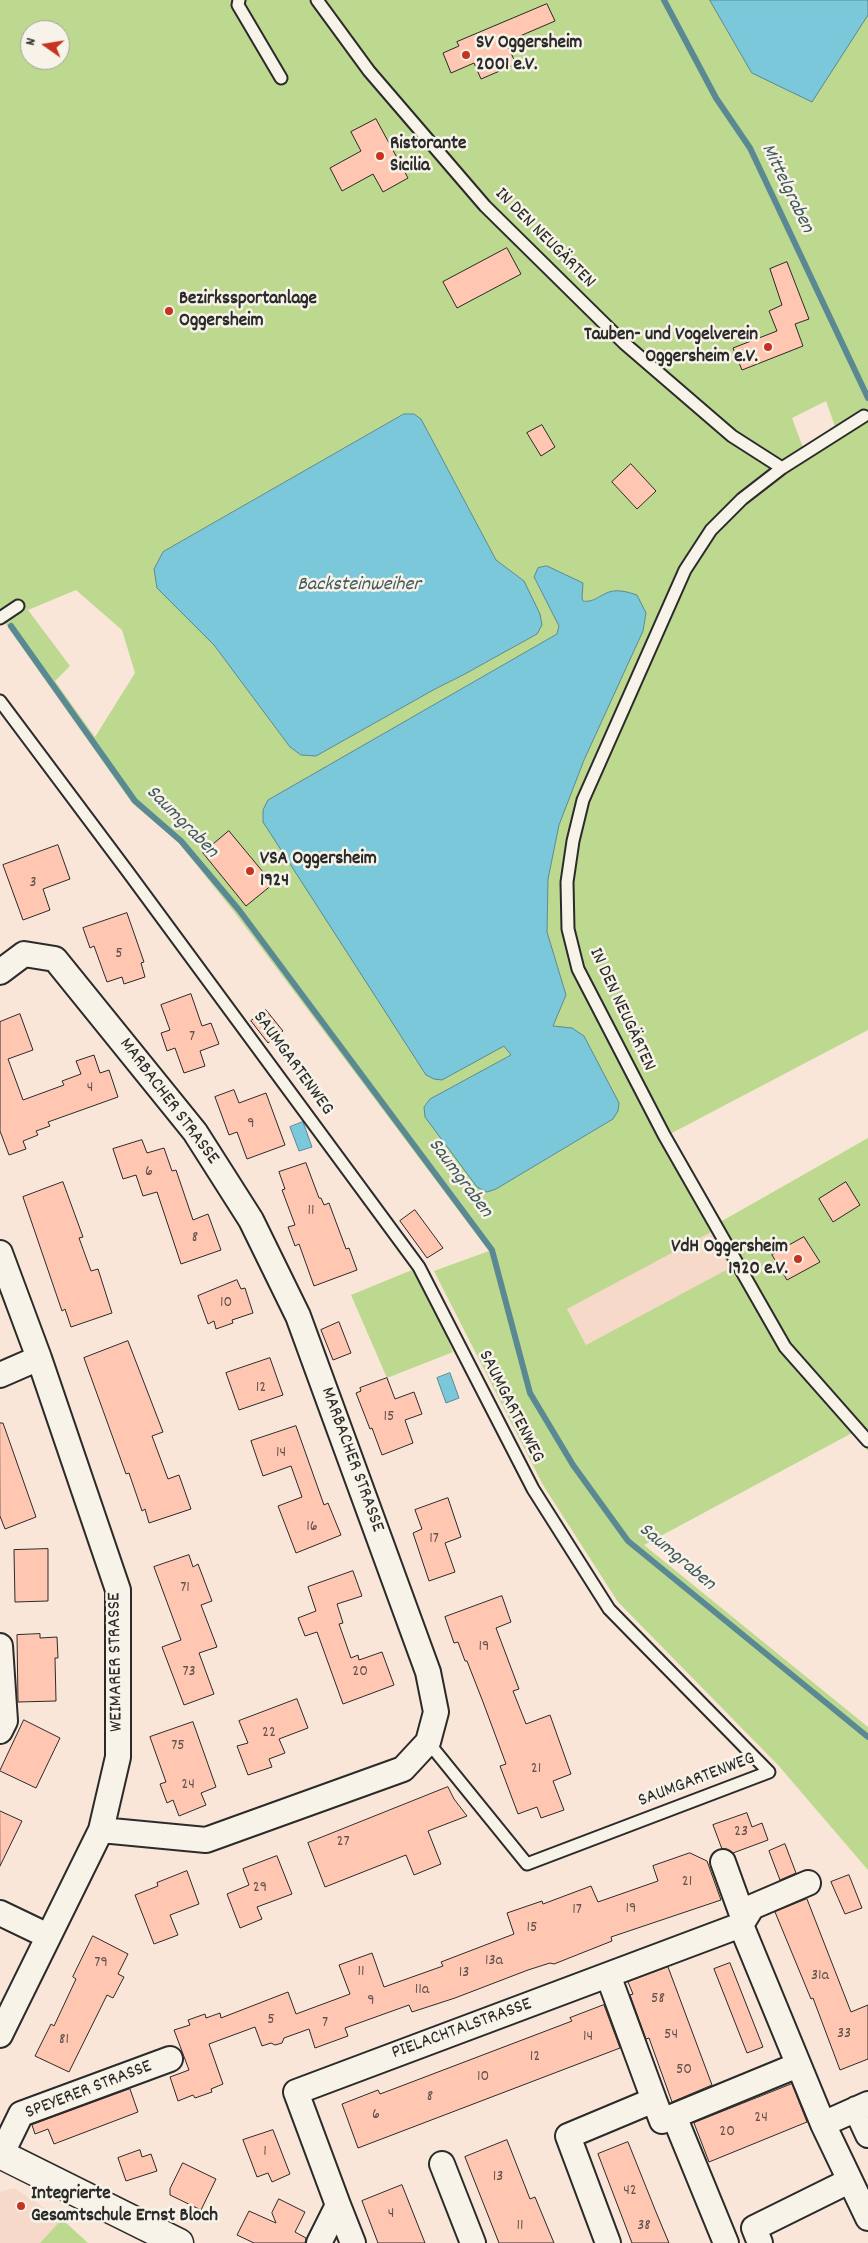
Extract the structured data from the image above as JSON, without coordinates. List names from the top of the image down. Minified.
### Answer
{"streets":{"street":["MARBACHER STRASSE","WEIMARER STRASSE","PIELACHTALSTRASSE","SPEYERER STRASSE"],"lane":["IN DEN NEUGÄRTEN","SAUMGARTENWEG"]},"crossings":[["SAUMGARTENWEG","MARBACHER STRASSE"],["MARBACHER STRASSE","WEIMARER STRASSE"]],"water":["Mittelgraben","Backsteinweiher","Saumgraben"],"places":["SV Oggersheim 2001 e.V.","Ristorante Sicilia","Bezirkssportanlage Oggersheim","Tauben- und Vogelverein Oggersheim e.V.","VSA Oggersheim 1924","VdH Oggersheim 1920 e.V.","Integrierte Gesamtschule Ernst Bloch"],"house_numbers":["3","5","7","4","9","6","11","8","10","12","15","14","16","17","71","19","73","20","22","75","21","24","23","27","21","29","19","17","15","13a","79","11","13","31a","11a","58","9","5","7","33","54","14","81","12","50","10","8","6","24","20","1","13","42","4","11","38"],"north":"left"}
